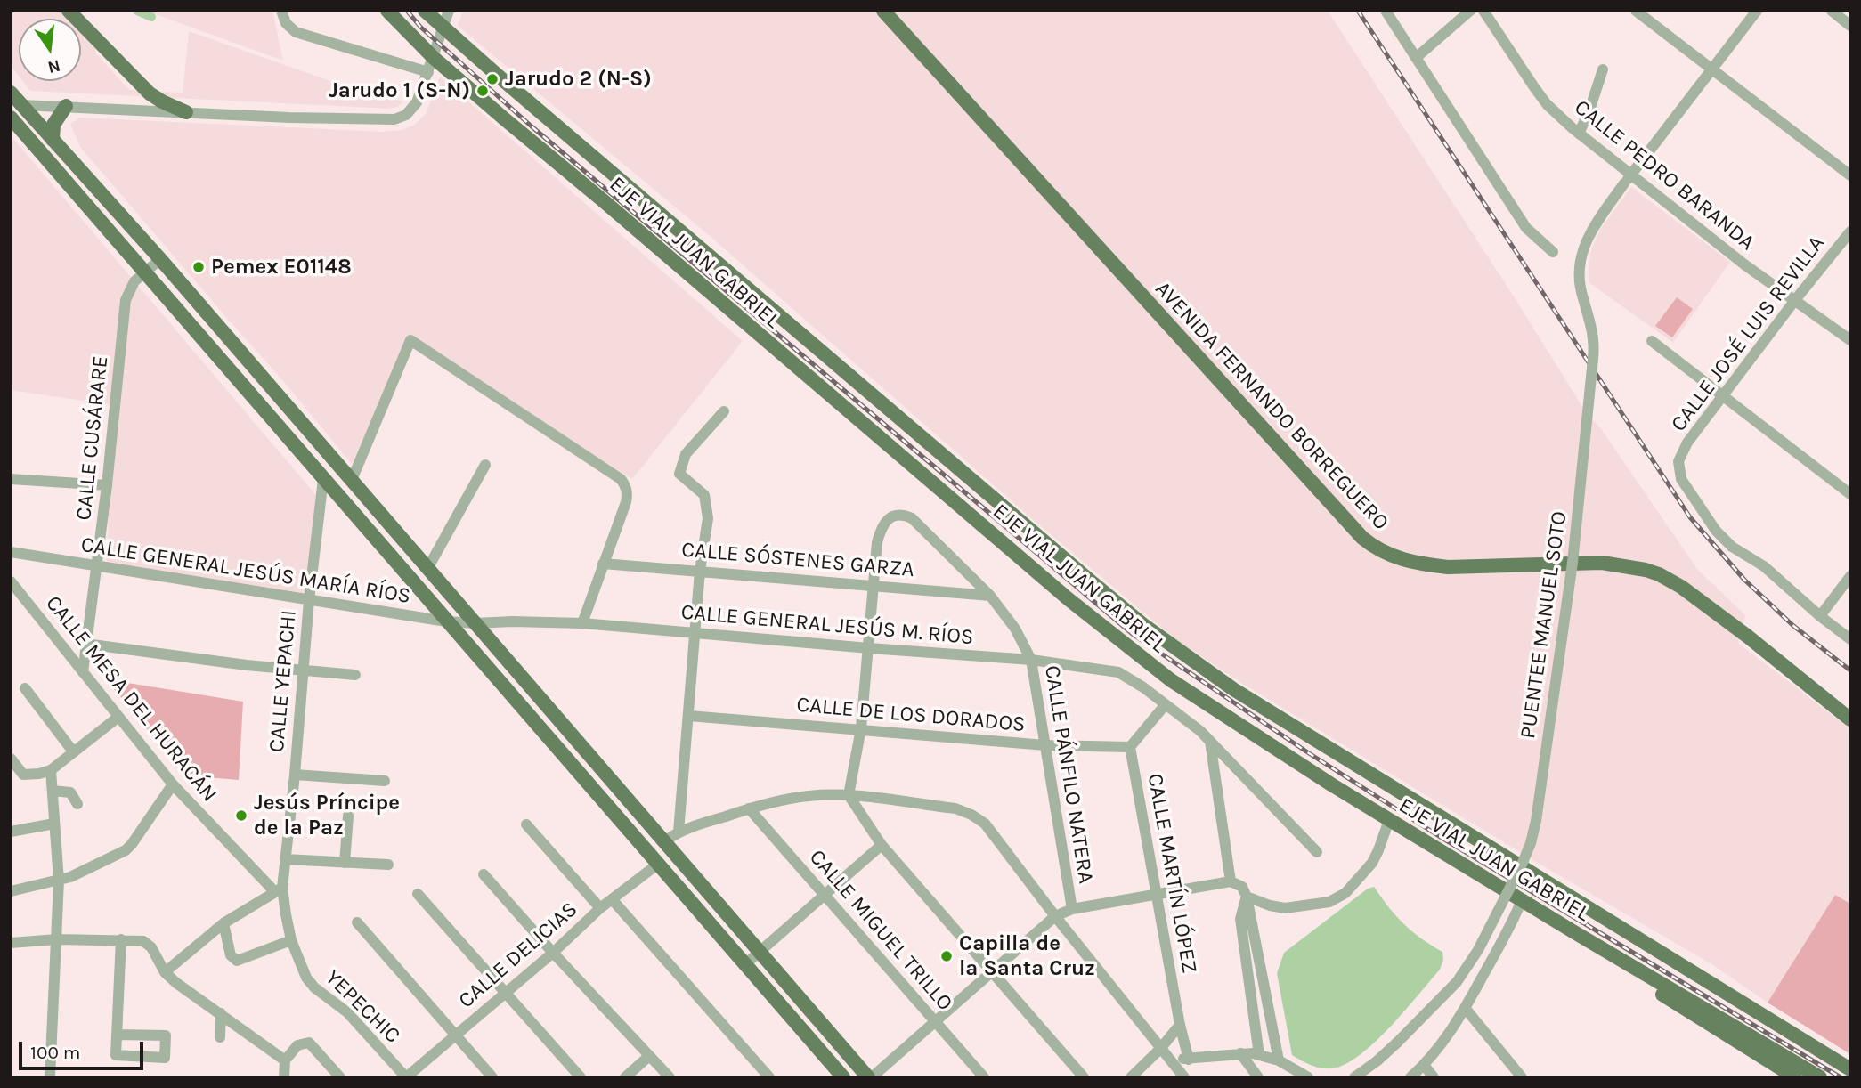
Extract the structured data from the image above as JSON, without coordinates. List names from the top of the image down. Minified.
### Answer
{"streets":{"main road":["EJE VIAL JUAN GABRIEL","AVENIDA FERNANDO BORREGUERO"],"street":["CALLE PEDRO BARANDA","CALLE JOSÉ LUIS REVILLA","CALLE CUSÁRARE","CALLE SÓSTENES GARZA","CALLE GENERAL JESÚS MARÍA RÍOS","CALLE GENERAL JESÚS M. RÍOS","PUENTEE MANUEL SOTO","CALLE YEPACHI","CALLE MESA DEL HURACÁN","CALLE DE LOS DORADOS","CALLE PÁNFILO NATERA","CALLE MARTÍN LÓPEZ","CALLE MIGUEL TRILLO","CALLE DELICIAS","YEPECHIC"]},"crossings":[["CALLE PEDRO BARANDA","CALLE JOSÉ LUIS REVILLA"],["CALLE PEDRO BARANDA","PUENTEE MANUEL SOTO"],["CALLE CUSÁRARE","CALLE GENERAL JESÚS MARÍA RÍOS"],["CALLE CUSÁRARE","CALLE MESA DEL HURACÁN"],["CALLE SÓSTENES GARZA","CALLE PÁNFILO NATERA"],["CALLE GENERAL JESÚS MARÍA RÍOS","CALLE GENERAL JESÚS M. RÍOS"],["CALLE GENERAL JESÚS MARÍA RÍOS","CALLE YEPACHI"],["CALLE GENERAL JESÚS M. RÍOS","CALLE PÁNFILO NATERA"],["CALLE GENERAL JESÚS M. RÍOS","CALLE MARTÍN LÓPEZ"],["CALLE YEPACHI","CALLE MESA DEL HURACÁN"],["CALLE YEPACHI","YEPECHIC"],["CALLE MESA DEL HURACÁN","YEPECHIC"],["CALLE DE LOS DORADOS","CALLE PÁNFILO NATERA"],["CALLE DE LOS DORADOS","CALLE MARTÍN LÓPEZ"],["CALLE DELICIAS","YEPECHIC"]],"places":["Jarudo 2 (N-S)","Jarudo 1 (S-N)","Pemex E01148","Jesús Príncipe de la Paz","Capilla de la Santa Cruz"],"scale_bar":"100 m","north":"bottom"}
